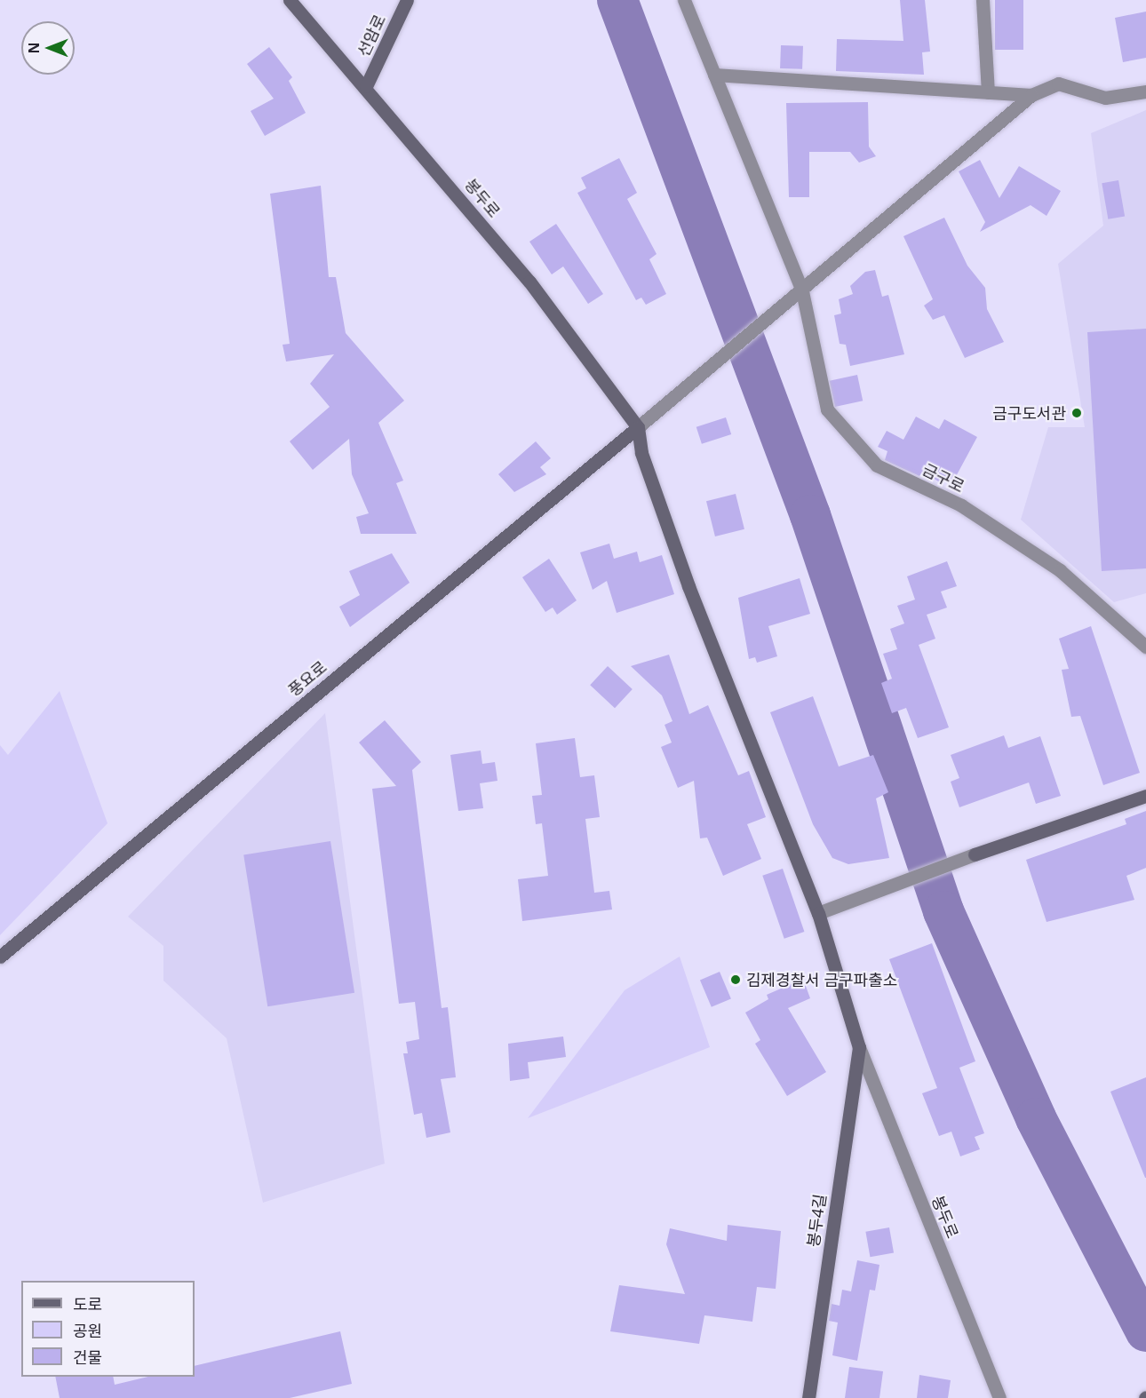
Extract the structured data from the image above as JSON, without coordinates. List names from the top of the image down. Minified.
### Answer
{"streets":{"main road":["선암로","봉두로","풍요로","봉두4길"],"street":["금구로"]},"crossings":[["선암로","봉두로"],["봉두로","풍요로"],["봉두로","봉두4길"]],"places":["금구도서관","김제경찰서 금구파출소"],"legend":["도로","공원","건물"],"north":"left"}
